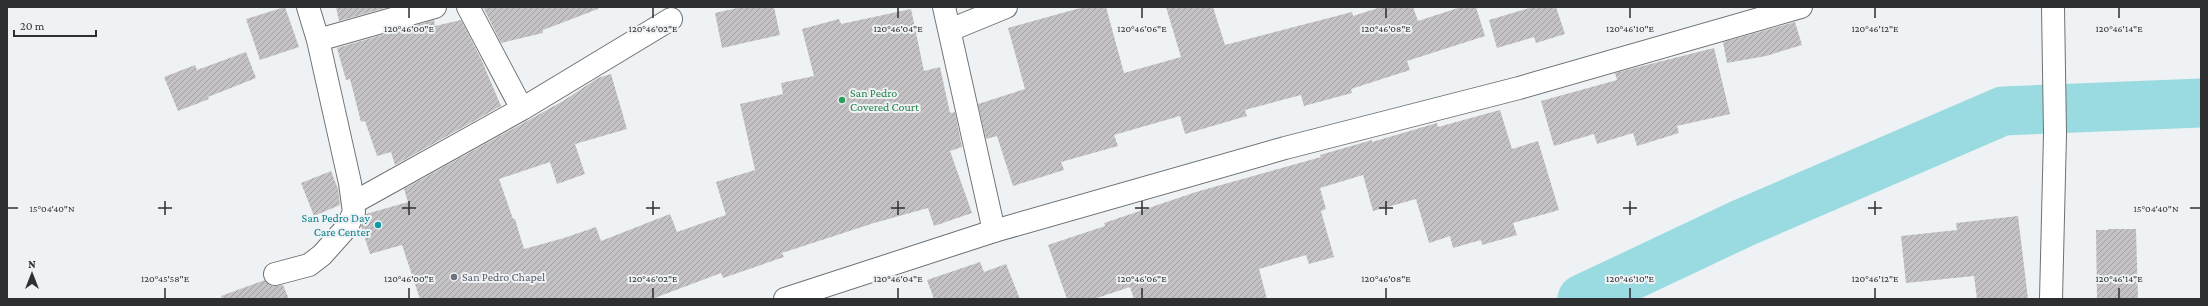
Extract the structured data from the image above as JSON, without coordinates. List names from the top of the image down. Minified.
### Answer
{"places":["San Pedro Covered Court","San Pedro Day Care Center","San Pedro Chapel"],"scale_bar":"20 m","north":"top","coordinates":["120°46'00\"E","120°46'02\"E","120°46'04\"E","120°46'06\"E","120°46'08\"E","120°46'10\"E","120°46'12\"E","120°46'14\"E","15°04'40\"N","120°45'58\"E"]}
